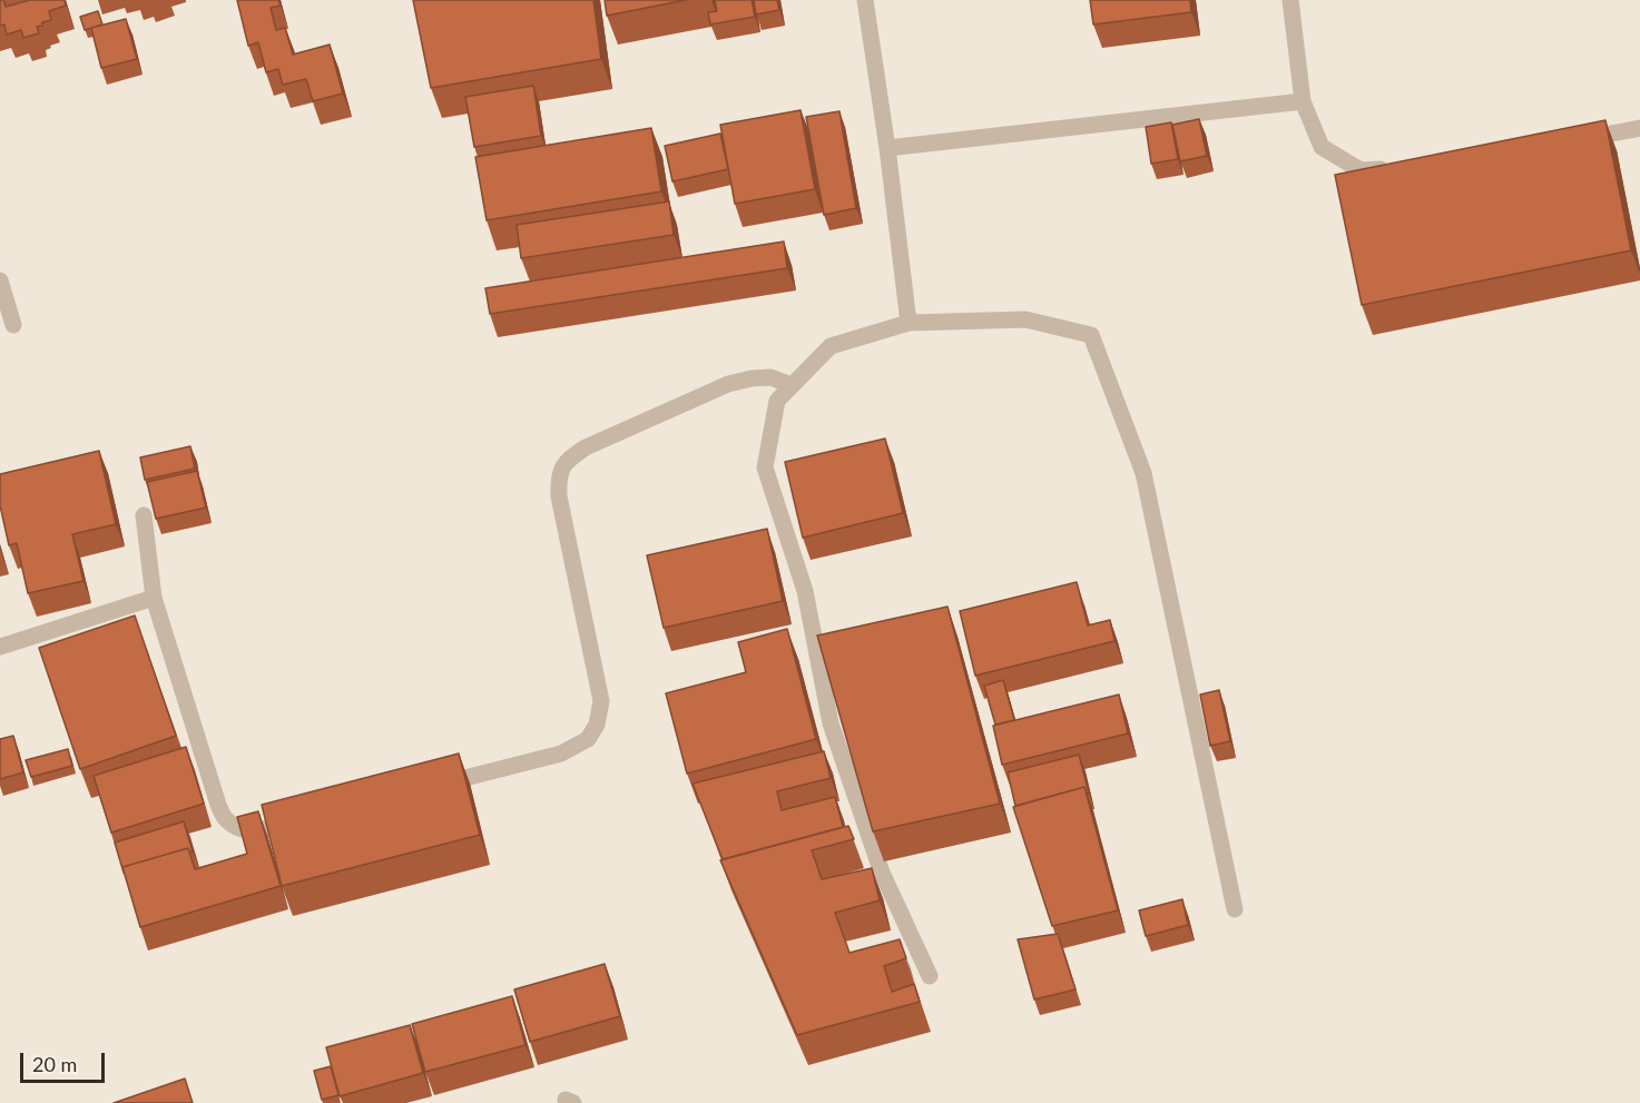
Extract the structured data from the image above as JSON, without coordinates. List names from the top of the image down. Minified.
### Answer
{"scale_bar":"20 m"}
